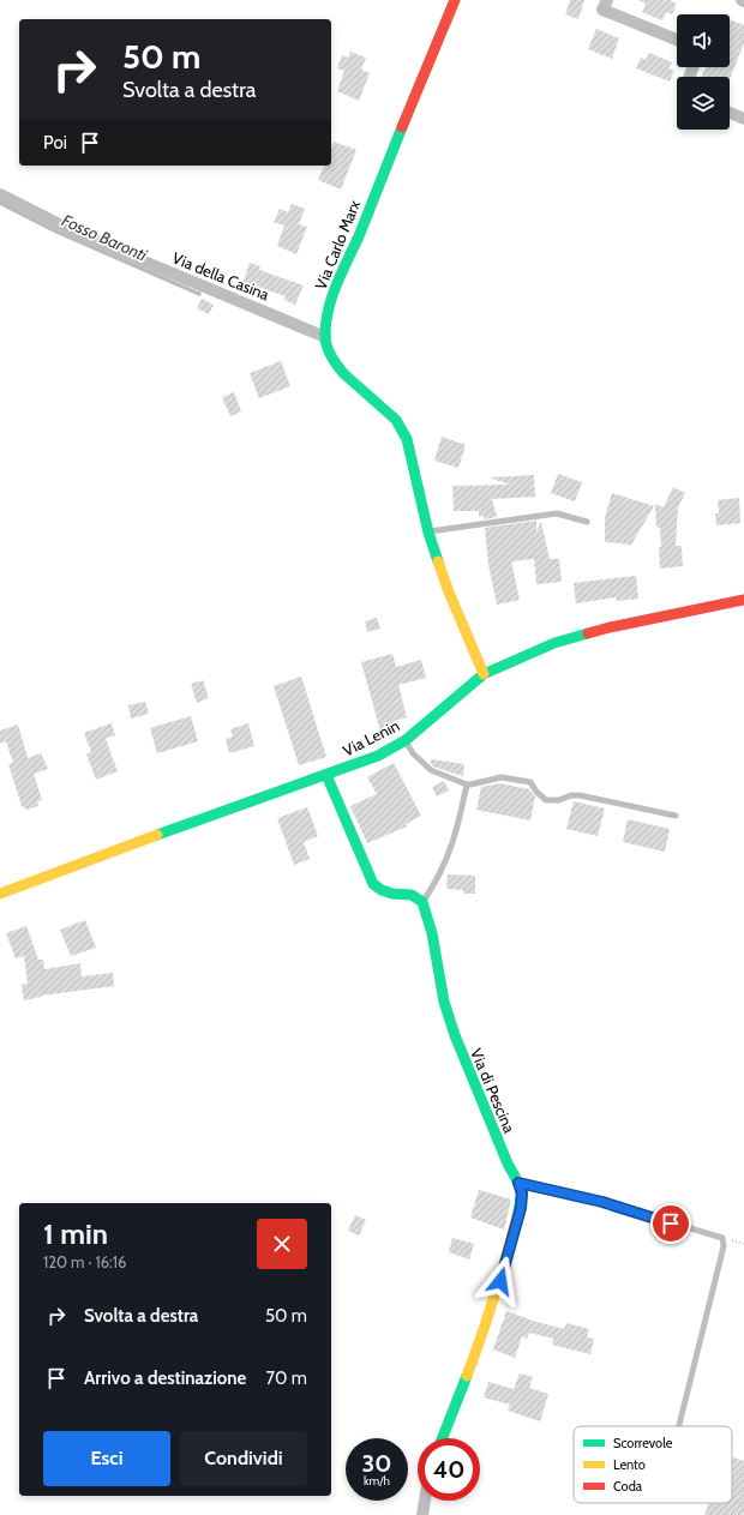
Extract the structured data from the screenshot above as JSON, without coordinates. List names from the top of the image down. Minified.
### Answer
{"streets":{"street":["Via Carlo Marx","Via della Casina","Via Lenin","Via di Pescina"]},"crossings":[["Via Carlo Marx","Via della Casina"],["Via Carlo Marx","Via Lenin"]],"water":["Fosso Baronti"],"legend":["Scorrevole","Lento","Coda"],"page":{"turn":["50 m","Svolta a destra"],"then":"Poi","heading":["1 min","120 m · 16:16"],"list":[{"name":"Svolta a destra","value":"50 m"},{"name":"Arrivo a destinazione","value":"70 m"}],"buttons":["Esci","Condividi"],"speed":"30 km/h","limit":"40"}}
